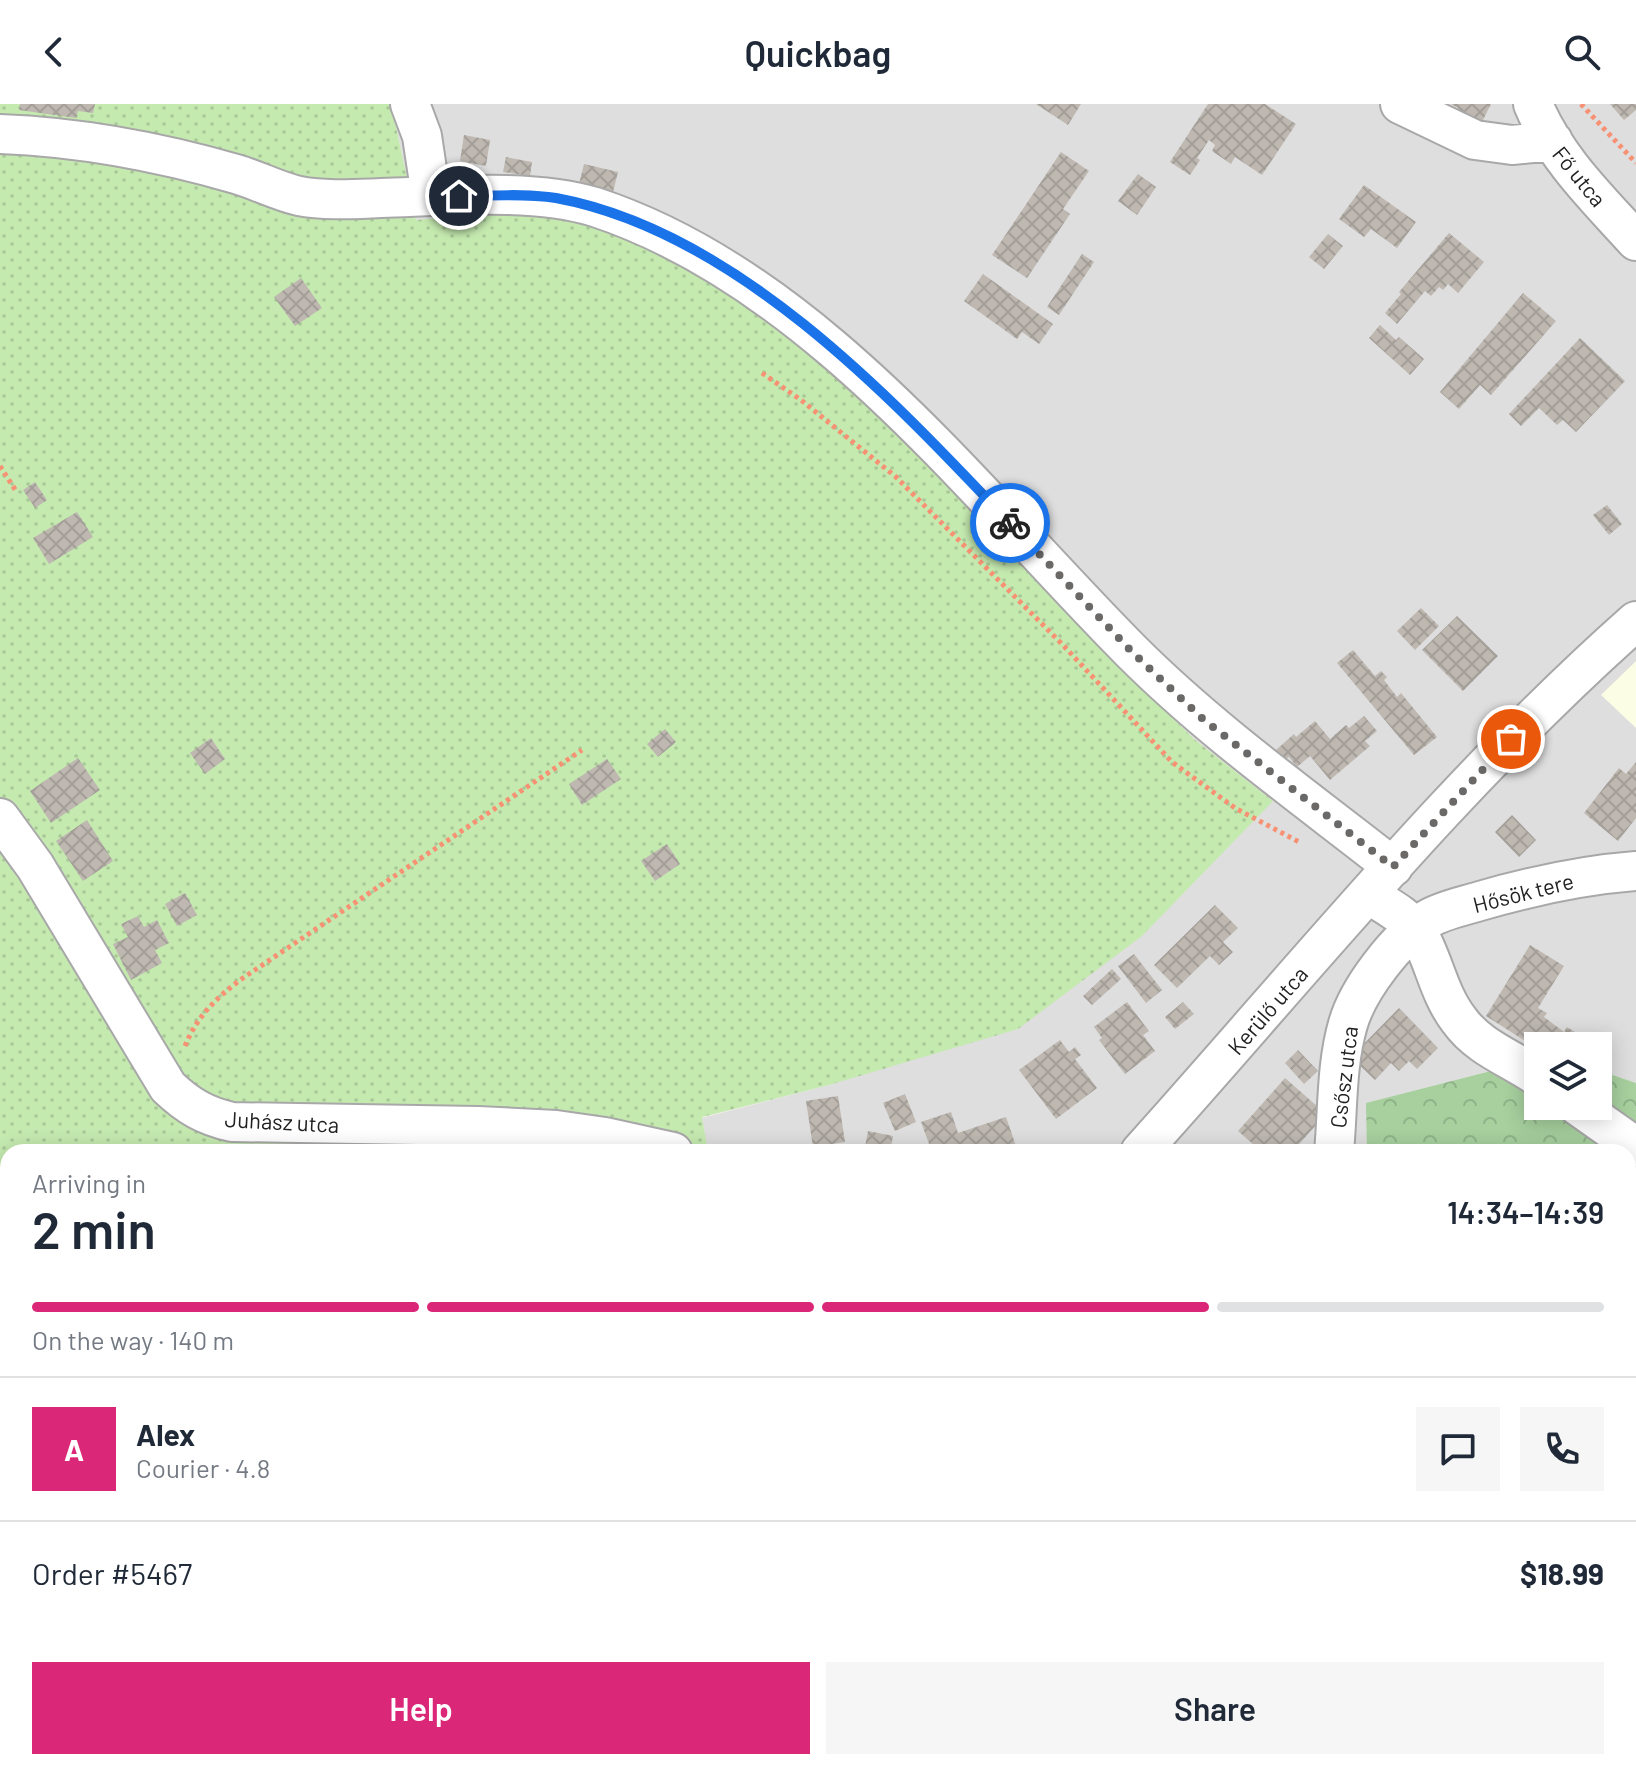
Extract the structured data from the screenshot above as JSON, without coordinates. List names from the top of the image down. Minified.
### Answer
{"streets":{"street":["Fő utca","Hősök tere","Kerülő utca","Csősz utca","Juhász utca"]},"crossings":[["Hősök tere","Csősz utca"]],"page":{"header":"Quickbag","heading":["2 min","Arriving in","14:34–14:39"],"panel":["Alex","Courier · 4.8","Order #5467","$18.99"],"bar":"On the way · 140 m","round":"A","buttons":["Help","Share"]}}
